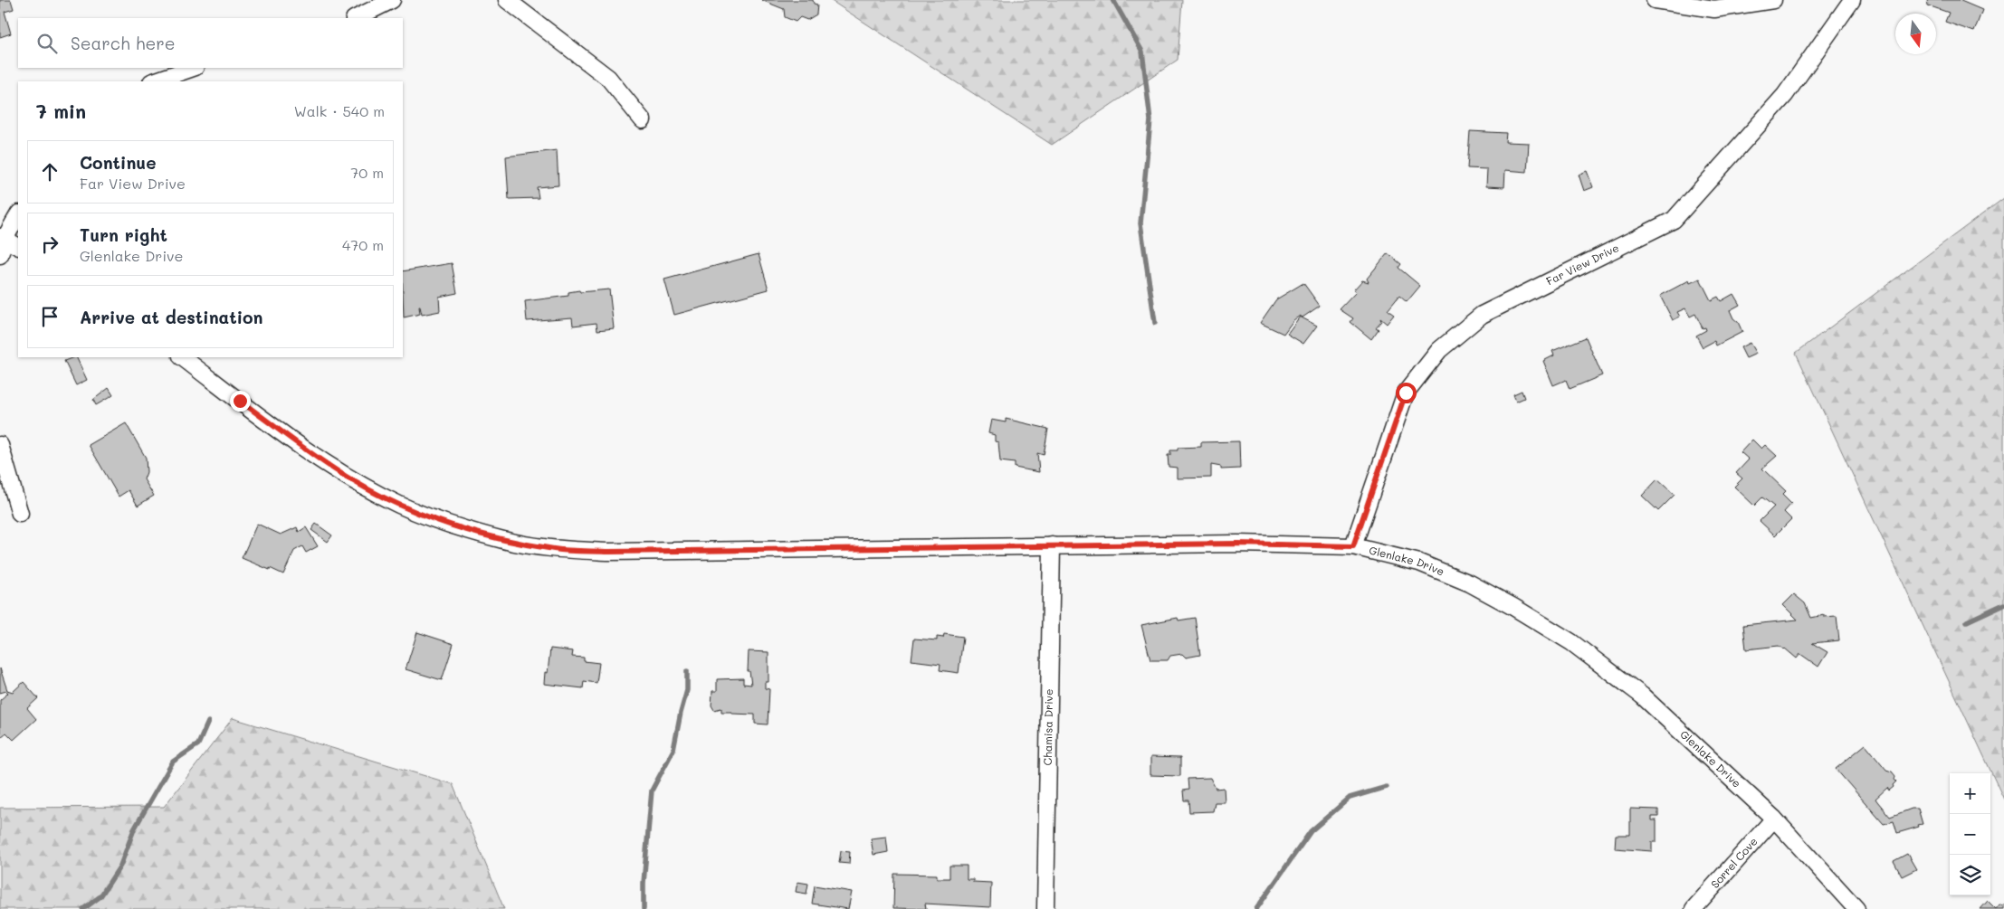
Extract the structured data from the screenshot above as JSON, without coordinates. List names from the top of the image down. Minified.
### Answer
{"streets":{"street":["Far View Drive","Glenlake Drive","Chamisa Drive","Sorrel Cove"]},"crossings":[["Far View Drive","Glenlake Drive"],["Glenlake Drive","Chamisa Drive"],["Glenlake Drive","Sorrel Cove"]],"north":"bottom","page":{"search":"Search here","heading":["7 min","Walk · 540 m"],"list":[["Continue","Far View Drive","70 m"],["Turn right","Glenlake Drive","470 m"],"Arrive at destination"],"map_buttons":["+","−"]}}
